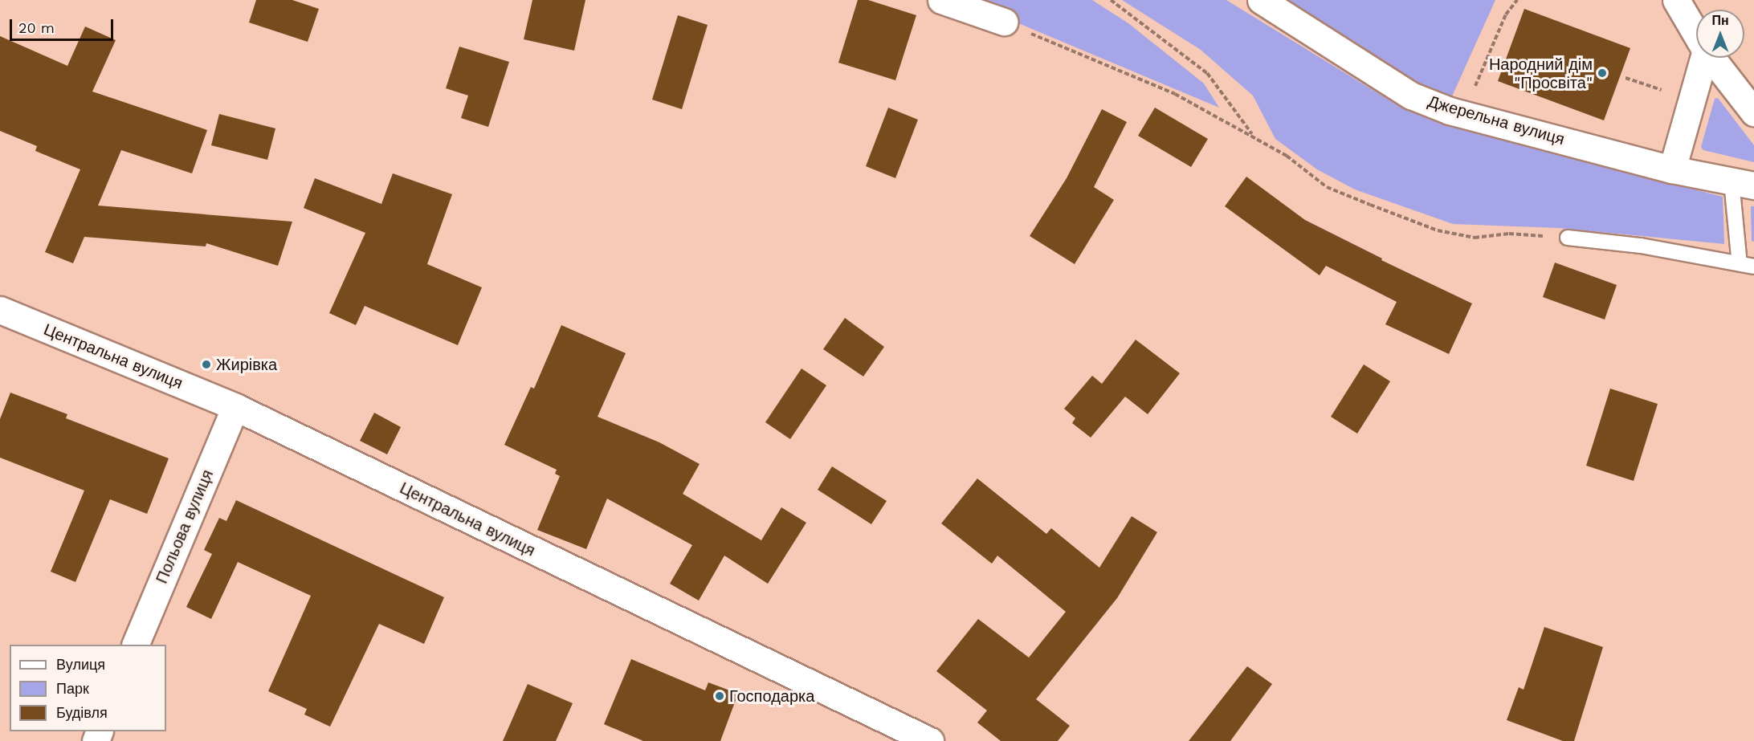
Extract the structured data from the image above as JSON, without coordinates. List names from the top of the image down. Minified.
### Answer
{"streets":{"street":["Джерельна вулиця","Центральна вулиця","Польова вулиця"]},"crossings":[["Центральна вулиця","Польова вулиця"]],"places":["Народний дім \"Просвіта\"","Жирівка","Господарка"],"legend":["Вулиця","Парк","Будівля"],"scale_bar":"20 m","north":"top"}
